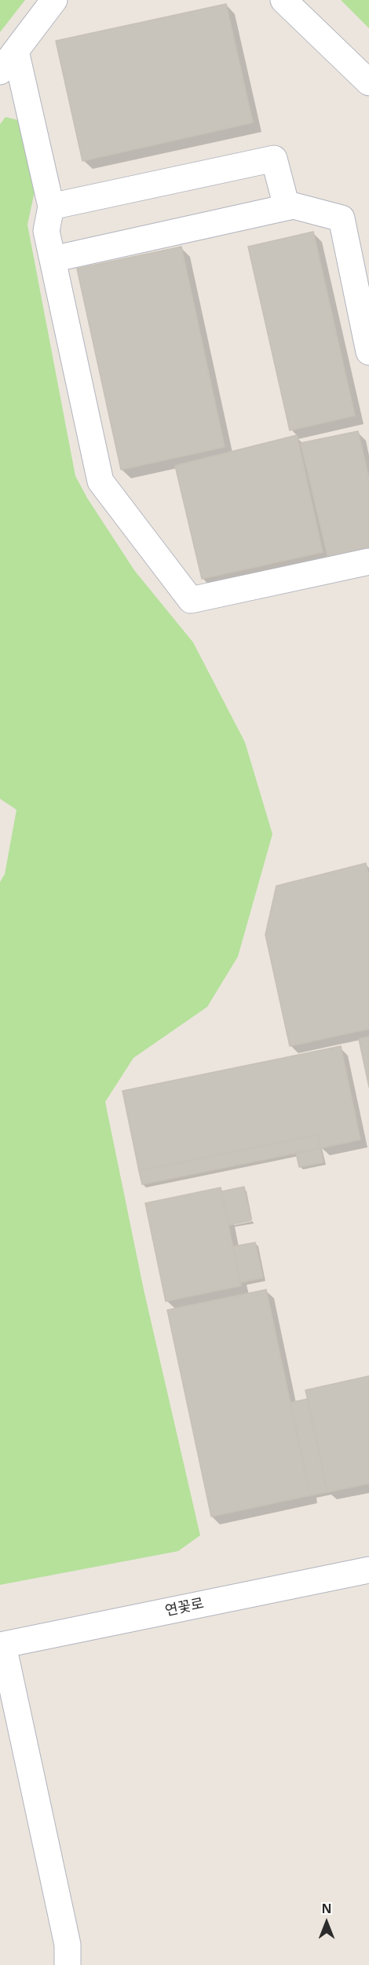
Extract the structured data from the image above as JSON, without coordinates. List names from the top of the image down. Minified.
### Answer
{"streets":{"street":["연꽃로"]},"north":"top"}
